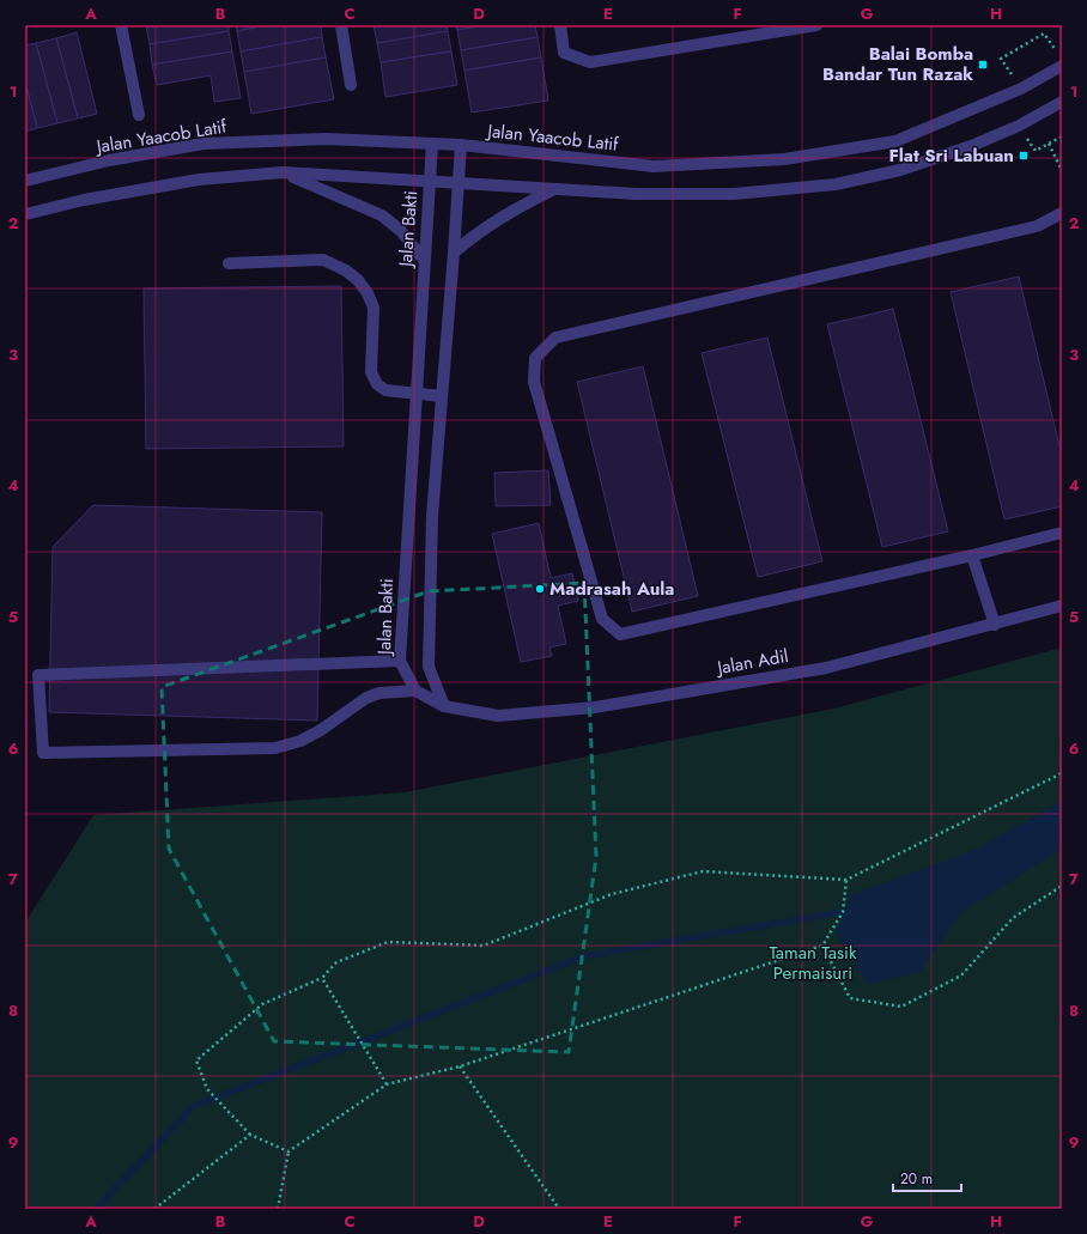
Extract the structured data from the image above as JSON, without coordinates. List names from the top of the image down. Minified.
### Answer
{"streets":{"street":["Jalan Yaacob Latif","Jalan Bakti","Jalan Adil"]},"crossings":[["Jalan Yaacob Latif","Jalan Bakti"]],"parks":["Taman Tasik Permaisuri"],"places":{"transit":["Balai Bomba Bandar Tun Razak","Flat Sri Labuan"],"other":["Madrasah Aula"]},"scale_bar":"20 m","grid":{"columns":["A","B","C","D","E","F","G","H"],"rows":["1","2","3","4","5","6","7","8","9"]}}
